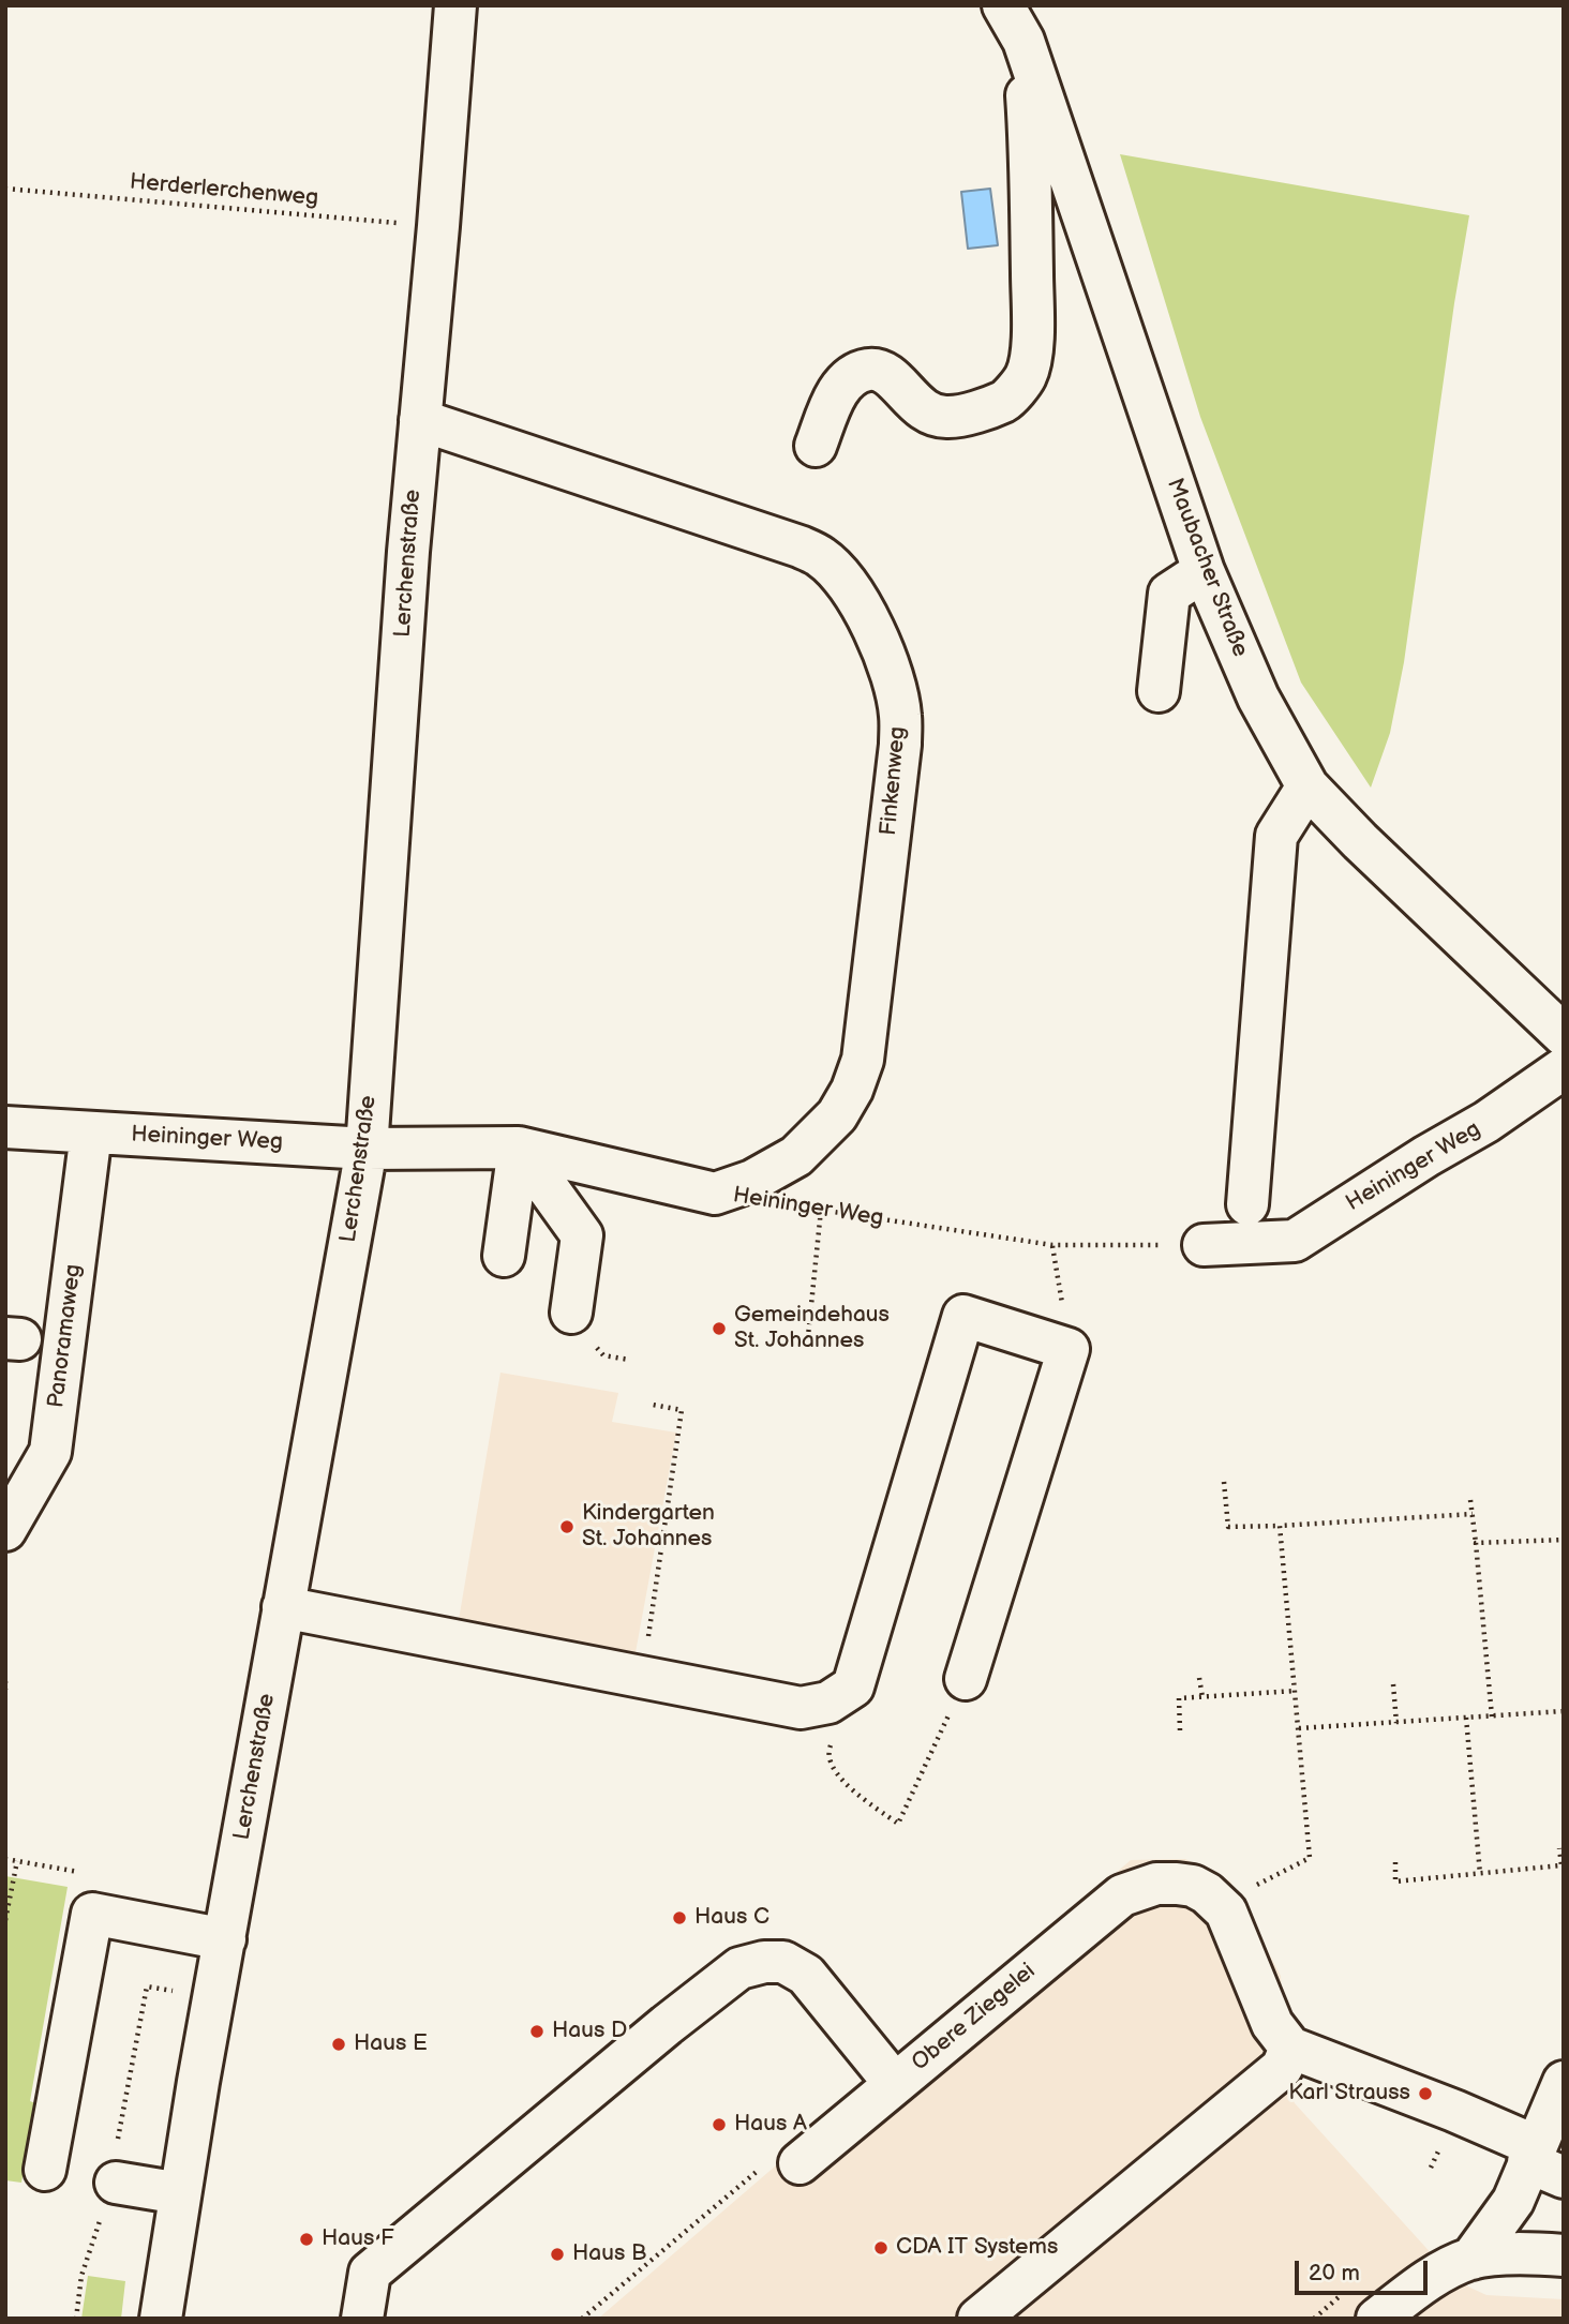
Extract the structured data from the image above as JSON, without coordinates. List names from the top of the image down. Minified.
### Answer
{"streets":{"street":["Lerchenstraße","Maubacher Straße","Finkenweg","Heininger Weg","Panoramaweg","Obere Ziegelei"],"path":["Herderlerchenweg"]},"crossings":[["Herderlerchenweg","Lerchenstraße"],["Lerchenstraße","Finkenweg"],["Lerchenstraße","Heininger Weg"],["Finkenweg","Heininger Weg"],["Heininger Weg","Panoramaweg"]],"places":["Gemeindehaus St. Johannes","Kindergarten St. Johannes","Haus C","Haus D","Haus E","Karl Strauss","Haus A","Haus F","CDA IT Systems","Haus B"],"scale_bar":"20 m"}
